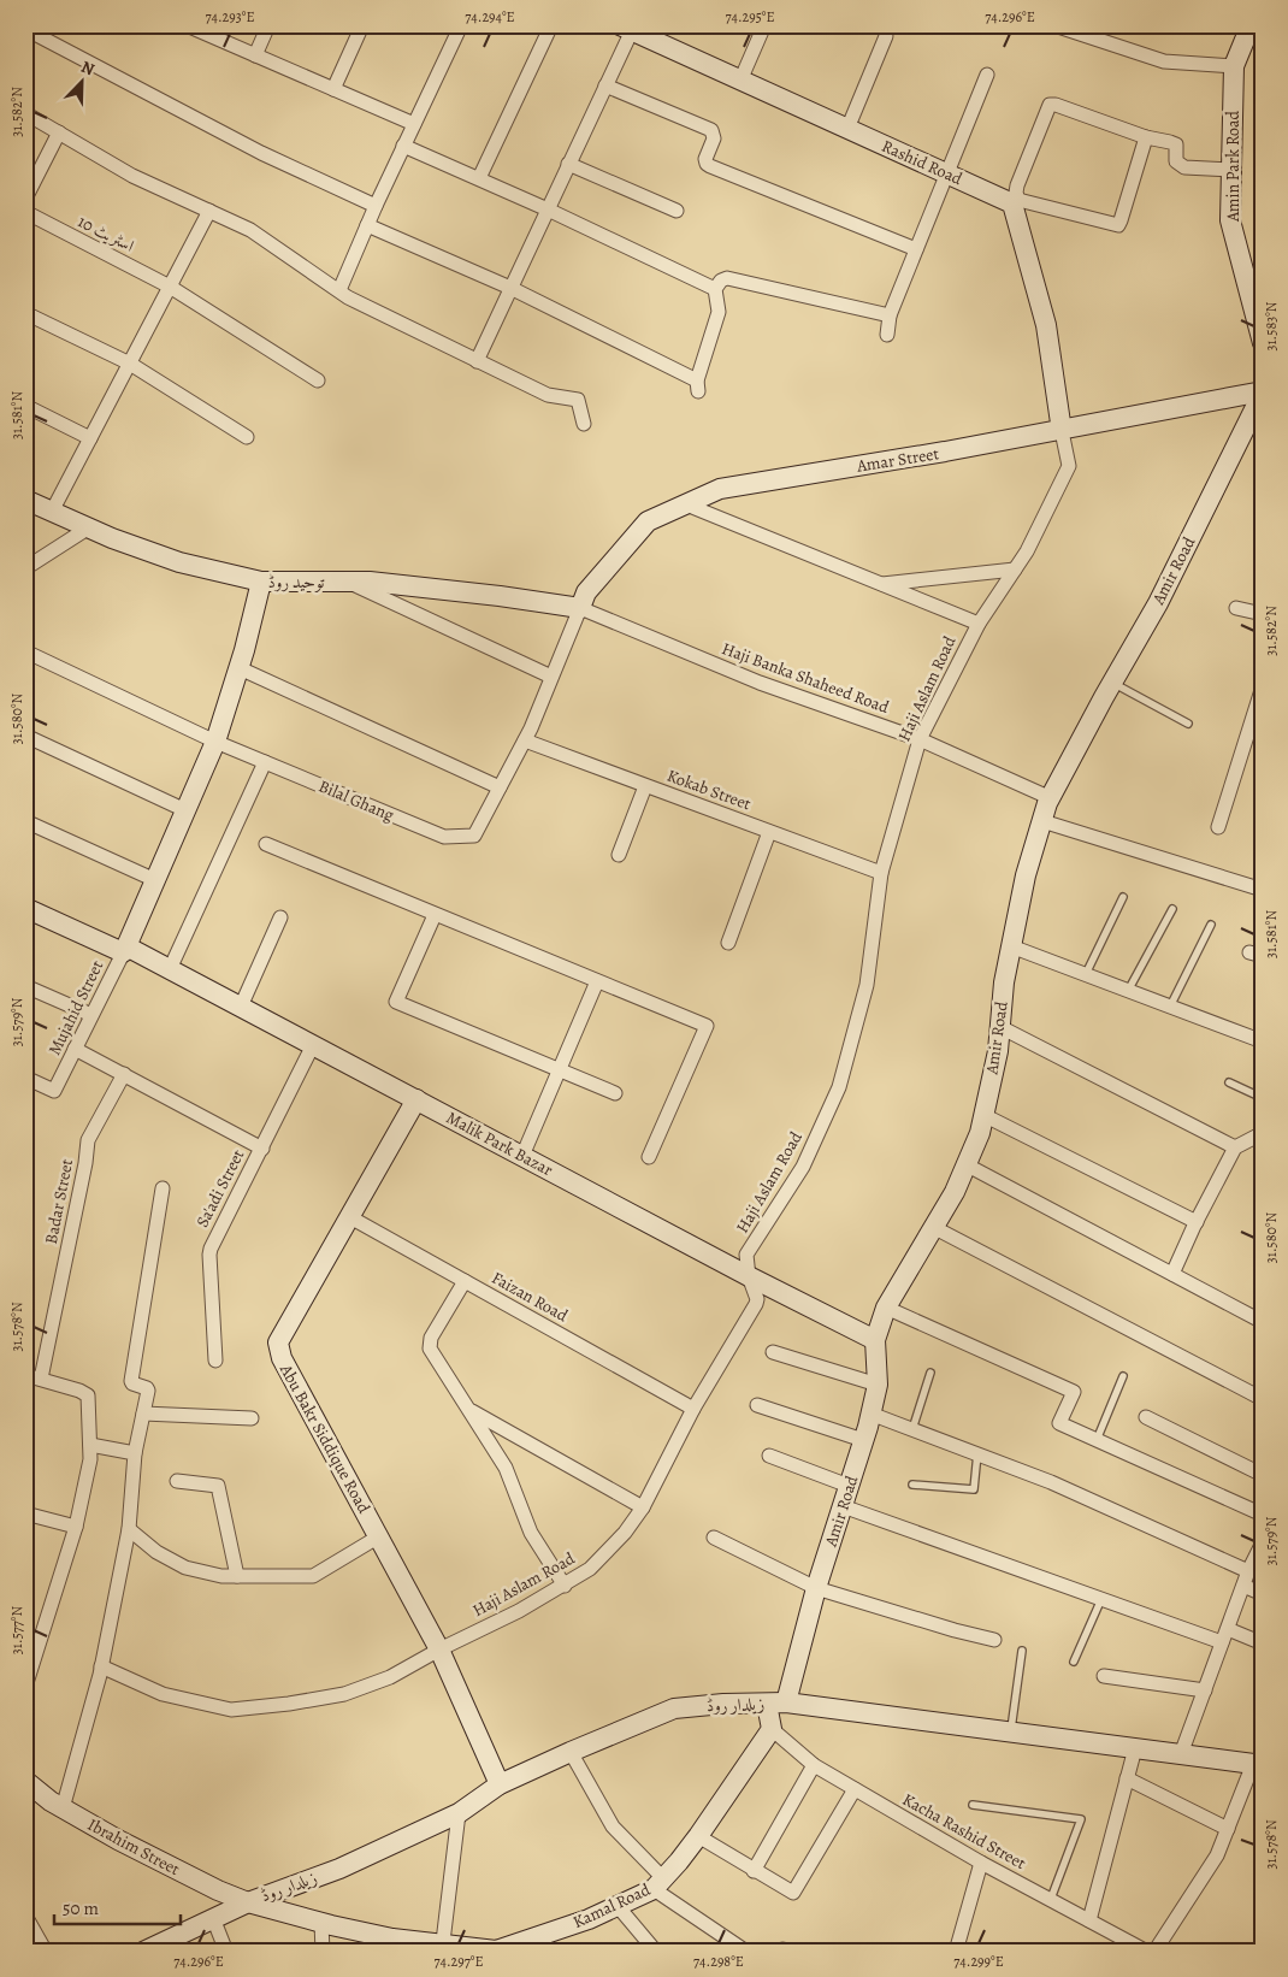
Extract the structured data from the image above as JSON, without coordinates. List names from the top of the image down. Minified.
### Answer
{"streets":{"street":["Rashid Road","Amin Park Road","اسٹریٹ 10","Amar Street","Amir Road","توحید روڈ","Haji Banka Shaheed Road","Haji Aslam Road","Kokab Street","Bilal Ghang","Mujahid Street","Malik Park Bazar","Sa'adi Street","Badar Street","Faizan Road","Abu Bakr Siddique Road","زیلدار روڈ","Kacha Rashid Street","Ibrahim Street","Kamal Road"]},"crossings":[["Amar Street","Amir Road"],["Amar Street","توحید روڈ"],["Amar Street","Haji Banka Shaheed Road"],["Amar Street","Haji Aslam Road"],["Amar Street","Bilal Ghang"],["Amir Road","Haji Banka Shaheed Road"],["Amir Road","Malik Park Bazar"],["Amir Road","زیلدار روڈ"],["توحید روڈ","Haji Banka Shaheed Road"],["توحید روڈ","Bilal Ghang"],["Haji Banka Shaheed Road","Haji Aslam Road"],["Haji Banka Shaheed Road","Bilal Ghang"],["Haji Aslam Road","Kokab Street"],["Haji Aslam Road","Malik Park Bazar"],["Haji Aslam Road","Faizan Road"],["Haji Aslam Road","Abu Bakr Siddique Road"],["Kokab Street","Bilal Ghang"],["Mujahid Street","Malik Park Bazar"],["Malik Park Bazar","Sa'adi Street"],["Malik Park Bazar","Abu Bakr Siddique Road"],["Faizan Road","Abu Bakr Siddique Road"],["Abu Bakr Siddique Road","زیلدار روڈ"],["زیلدار روڈ","Ibrahim Street"],["زیلدار روڈ","Kamal Road"],["Kacha Rashid Street","Kamal Road"],["Ibrahim Street","Kamal Road"]],"scale_bar":"50 m","north":"top right","coordinates":["74.293°E","74.294°E","74.295°E","74.296°E","31.582°N","31.583°N","31.581°N","31.580°N","31.579°N","31.578°N","31.577°N","74.297°E","74.298°E","74.299°E"]}
